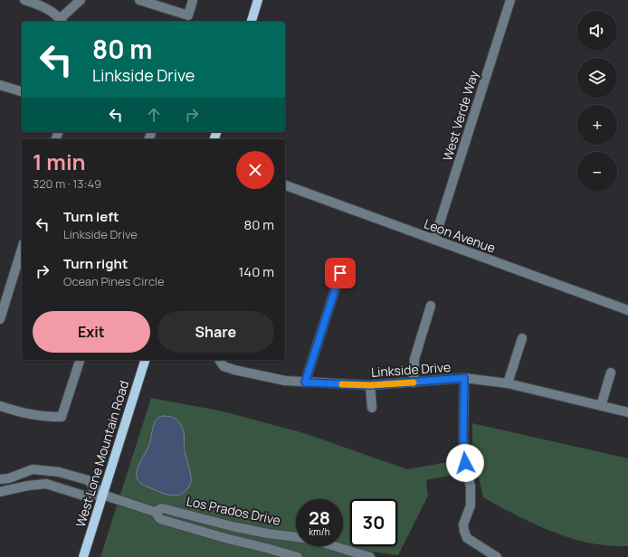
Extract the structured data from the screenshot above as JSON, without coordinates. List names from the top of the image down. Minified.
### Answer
{"streets":{"main road":["West Lone Mountain Road"],"street":["West Verde Way","Leon Avenue","Linkside Drive","Los Prados Drive"]},"crossings":[["West Verde Way","Leon Avenue"],["West Lone Mountain Road","Los Prados Drive"]],"page":{"map_buttons":["+","−"],"turn":["80 m","Linkside Drive"],"heading":["1 min","320 m · 13:49"],"list":[{"name":"Turn left","note":"Linkside Drive","value":"80 m"},{"name":"Turn right","note":"Ocean Pines Circle","value":"140 m"}],"buttons":["Exit","Share"],"speed":"28 km/h","limit":"30"}}
